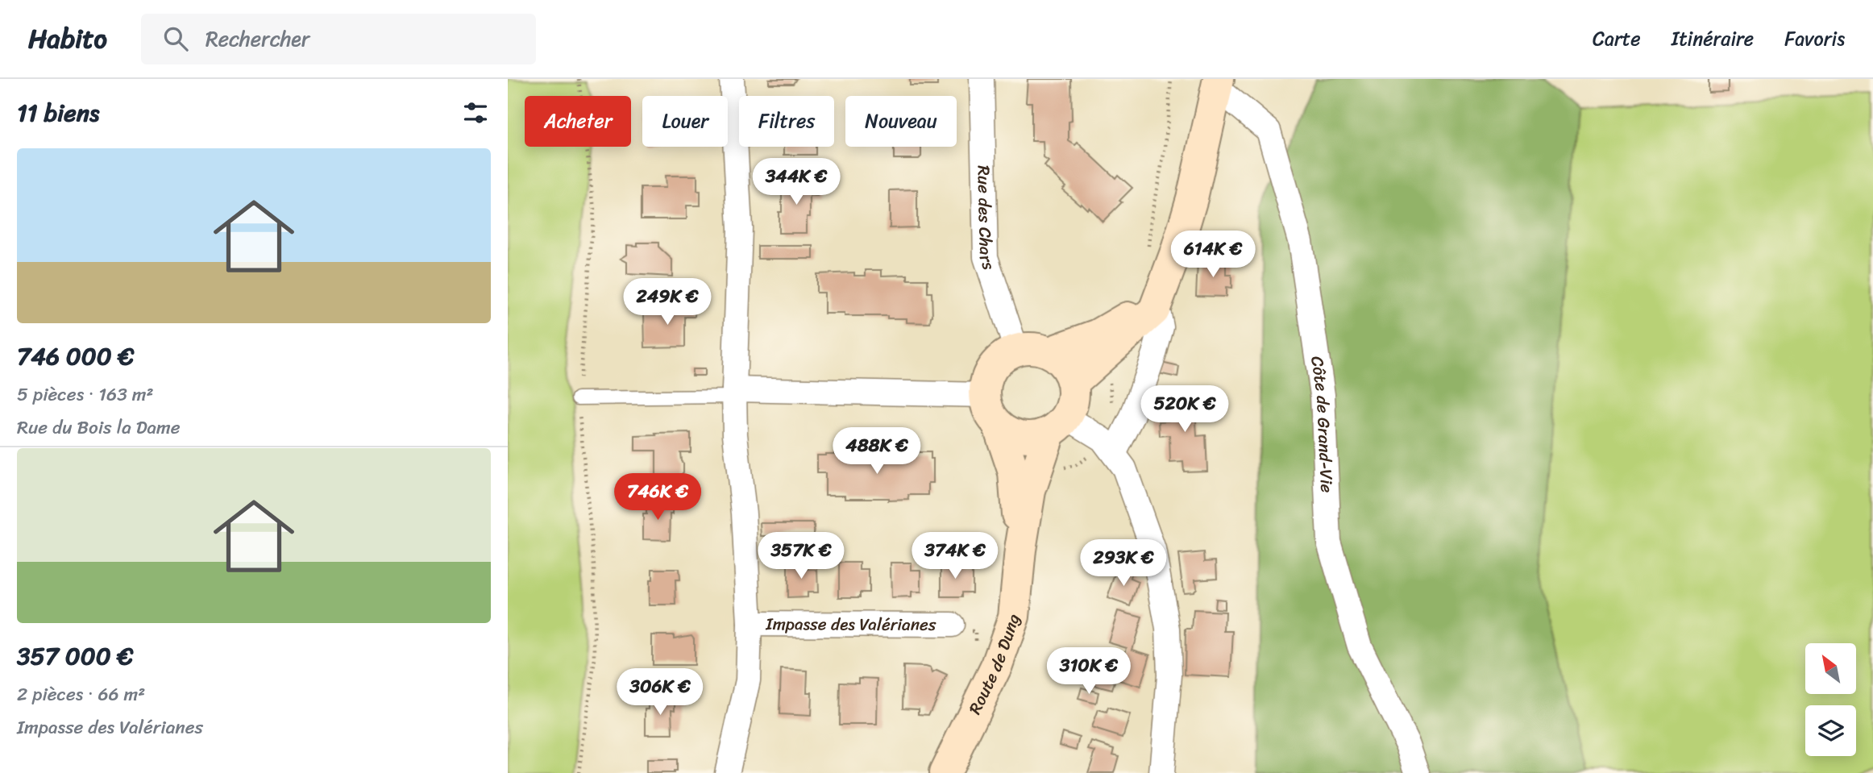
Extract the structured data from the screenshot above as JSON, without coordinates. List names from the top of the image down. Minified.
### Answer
{"streets":{"street":["Rue des Chars","Côte de Grand-Vie","Impasse des Valérianes","Route de Dung"]},"crossings":[["Rue des Chars","Route de Dung"]],"north":"top left","page":{"header":"Habito","search":"Rechercher","nav":["Carte","Itinéraire","Favoris"],"heading":"11 biens","chip":["Acheter","Louer","Filtres","Nouveau"],"list":[{"name":"746 000 €","note":"5 pièces · 163 m² · Rue du Bois la Dame"},{"name":"357 000 €","note":"2 pièces · 66 m² · Impasse des Valérianes"}],"price":["344K €","614K €","249K €","520K €","488K €","746K €","357K €","374K €","293K €","310K €","306K €"]}}
